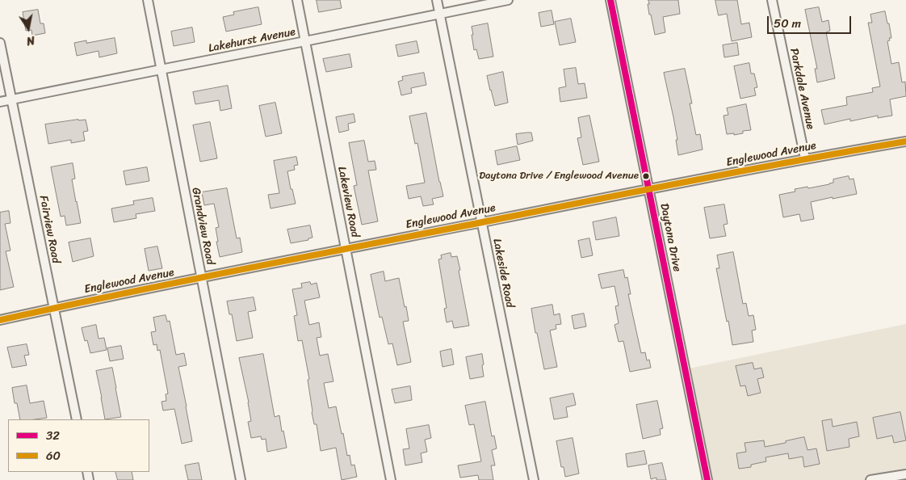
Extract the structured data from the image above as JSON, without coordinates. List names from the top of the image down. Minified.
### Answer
{"streets":{"street":["Lakehurst Avenue","Parkdale Avenue","Englewood Avenue","Lakeview Road","Grandview Road","Fairview Road","Daytona Drive","Lakeside Road"]},"crossings":[["Lakehurst Avenue","Lakeview Road"],["Lakehurst Avenue","Grandview Road"],["Lakehurst Avenue","Fairview Road"],["Lakehurst Avenue","Lakeside Road"],["Parkdale Avenue","Englewood Avenue"],["Englewood Avenue","Lakeview Road"],["Englewood Avenue","Grandview Road"],["Englewood Avenue","Fairview Road"],["Englewood Avenue","Daytona Drive"],["Englewood Avenue","Lakeside Road"]],"places":["Daytona Drive / Englewood Avenue"],"lines":["transit line 32","transit line 60"],"legend":["32","60"],"scale_bar":"50 m","north":"bottom"}
